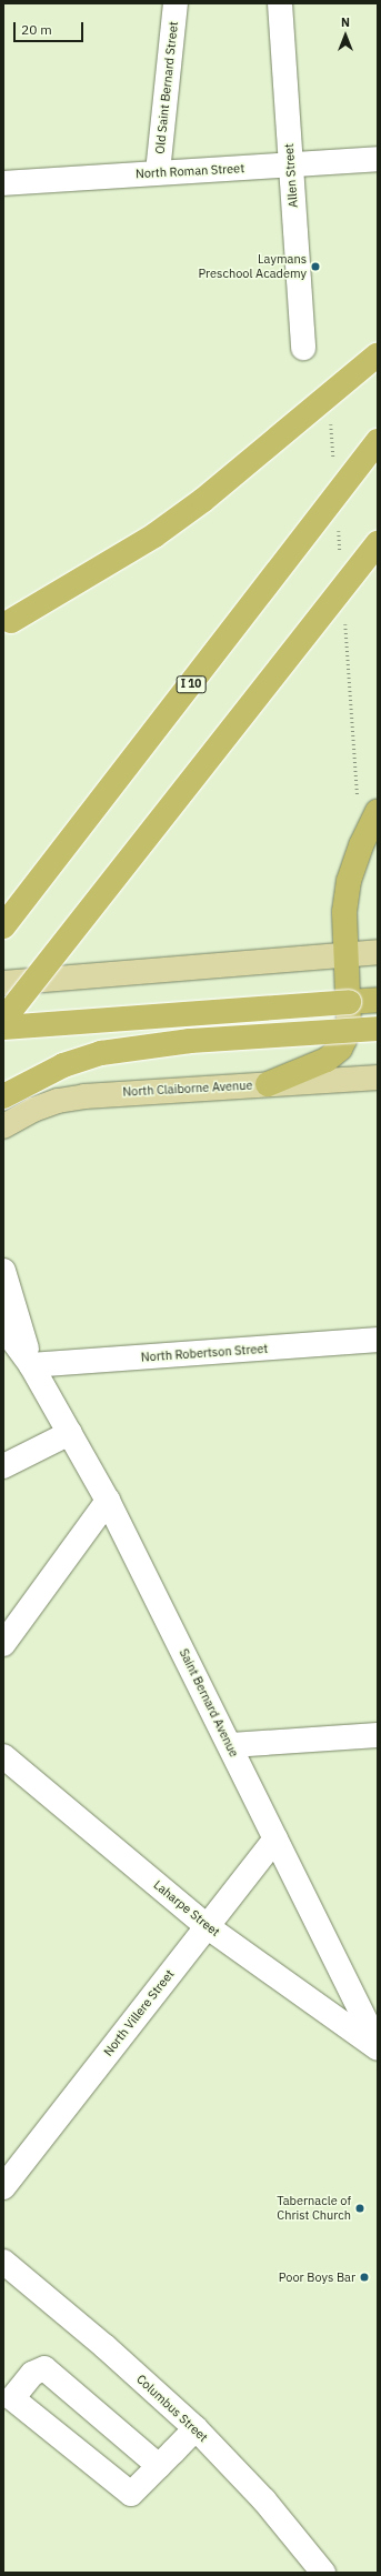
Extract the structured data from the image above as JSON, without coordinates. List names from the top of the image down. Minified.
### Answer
{"streets":{"highway":["I 10"],"main road":["North Claiborne Avenue"],"street":["Old Saint Bernard Street","North Roman Street","Allen Street","North Robertson Street","Saint Bernard Avenue","Laharpe Street","North Villere Street","Columbus Street"]},"crossings":[["Old Saint Bernard Street","North Roman Street"],["North Roman Street","Allen Street"],["North Robertson Street","Saint Bernard Avenue"],["Saint Bernard Avenue","North Villere Street"],["Laharpe Street","North Villere Street"]],"places":["Laymans Preschool Academy","Tabernacle of Christ Church","Poor Boys Bar"],"scale_bar":"20 m","north":"top"}
